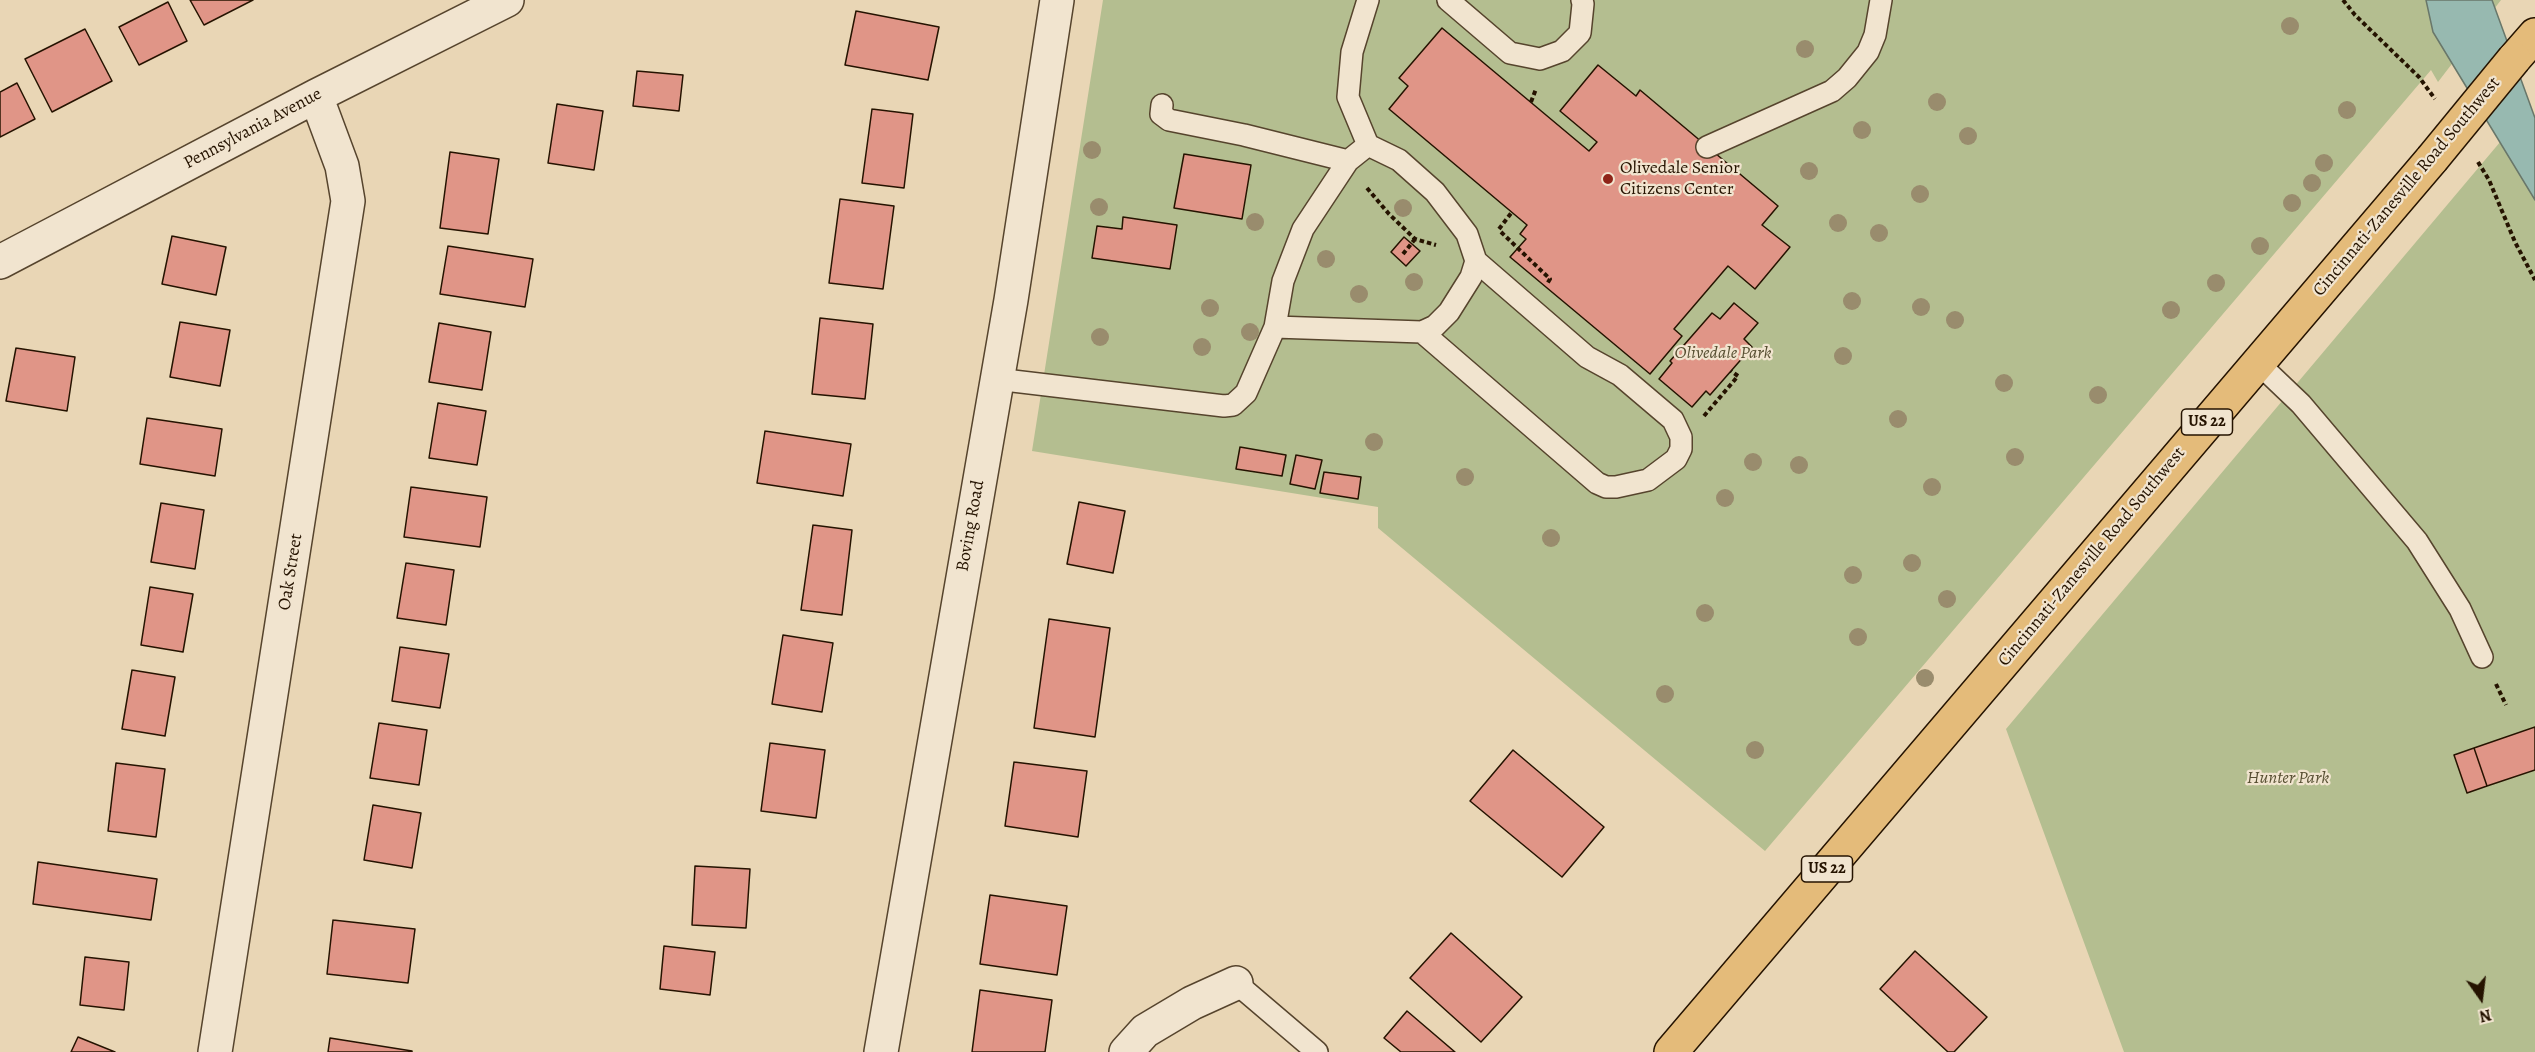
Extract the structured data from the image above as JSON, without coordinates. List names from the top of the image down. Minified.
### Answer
{"streets":{"main road":["Cincinnati-Zanesville Road Southwest","US 22"],"street":["Pennsylvania Avenue","Boving Road","Oak Street"]},"crossings":[["Pennsylvania Avenue","Oak Street"]],"parks":["Olivedale Park","Hunter Park"],"places":["Olivedale Senior Citizens Center"],"north":"bottom"}
